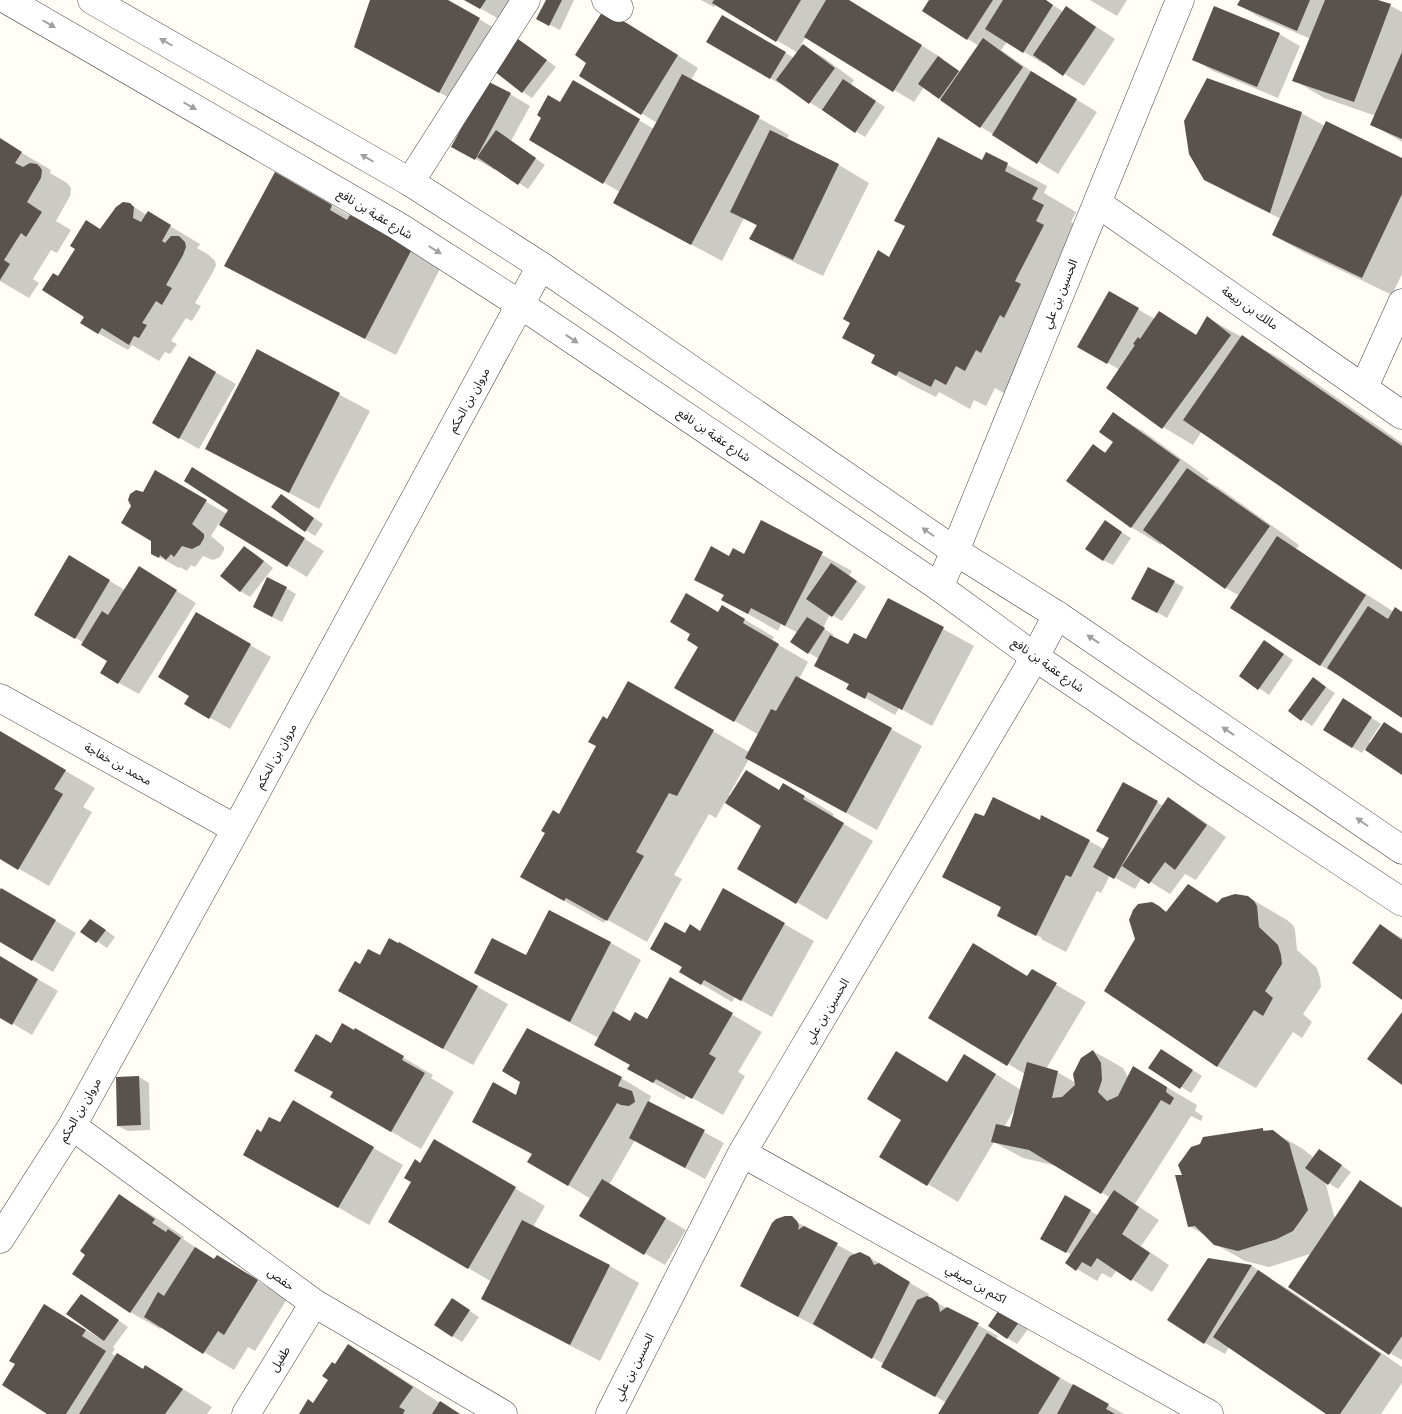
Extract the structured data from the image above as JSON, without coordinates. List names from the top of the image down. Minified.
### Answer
{"streets":{"street":["شارع عقبة بن نافع","الحسين بن علي","مالك بن ربيعة","مروان بن الحكم","محمد بن خفاجة","حفص","اكثم بن صيفي","طفيل"]},"crossings":[["شارع عقبة بن نافع","الحسين بن علي"],["شارع عقبة بن نافع","مروان بن الحكم"],["الحسين بن علي","مالك بن ربيعة"],["الحسين بن علي","اكثم بن صيفي"],["مروان بن الحكم","محمد بن خفاجة"],["مروان بن الحكم","حفص"],["حفص","طفيل"]]}
